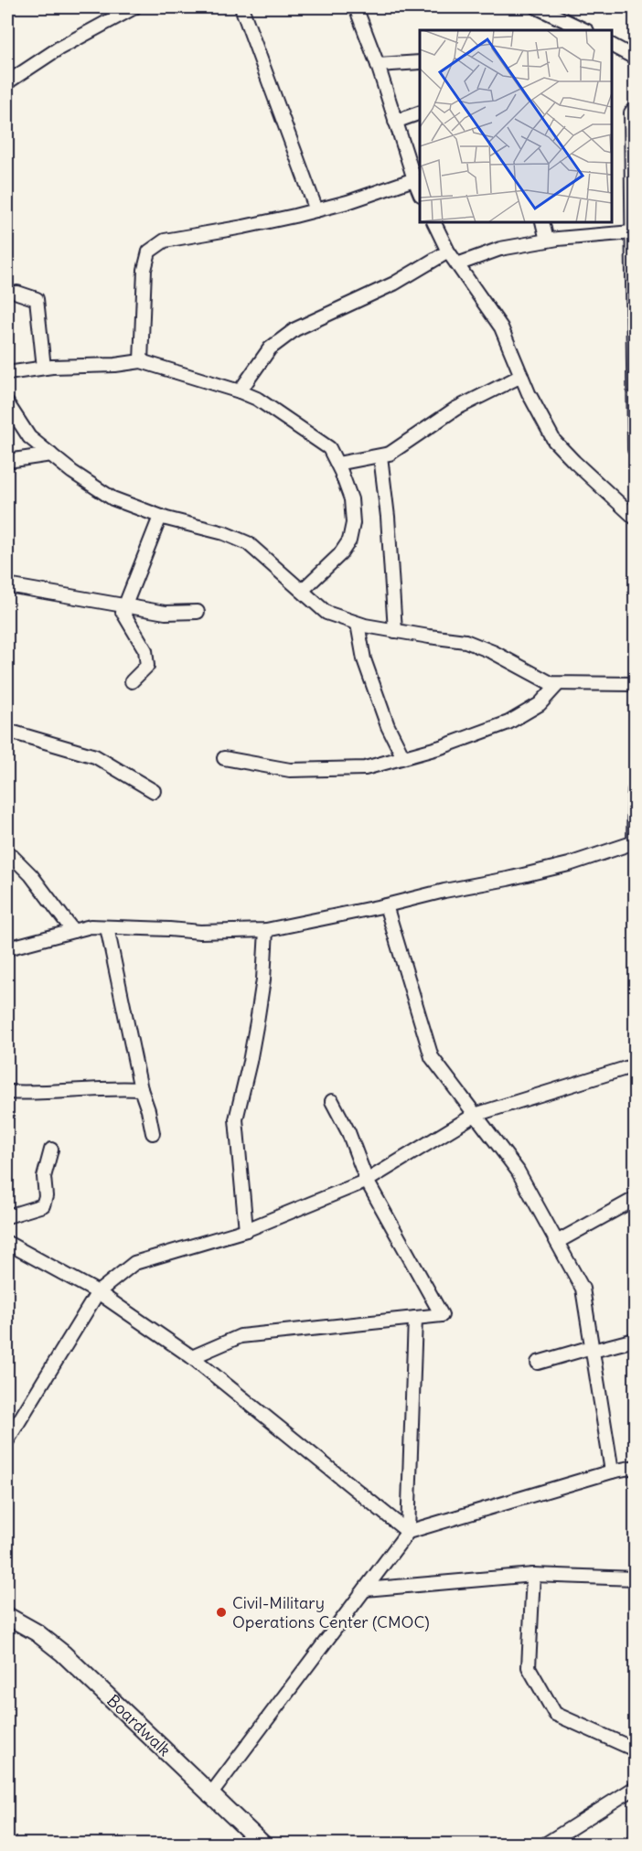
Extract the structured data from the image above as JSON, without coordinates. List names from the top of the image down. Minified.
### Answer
{"streets":{"street":["Boardwalk"]},"places":["Civil-Military Operations Center (CMOC)"]}
